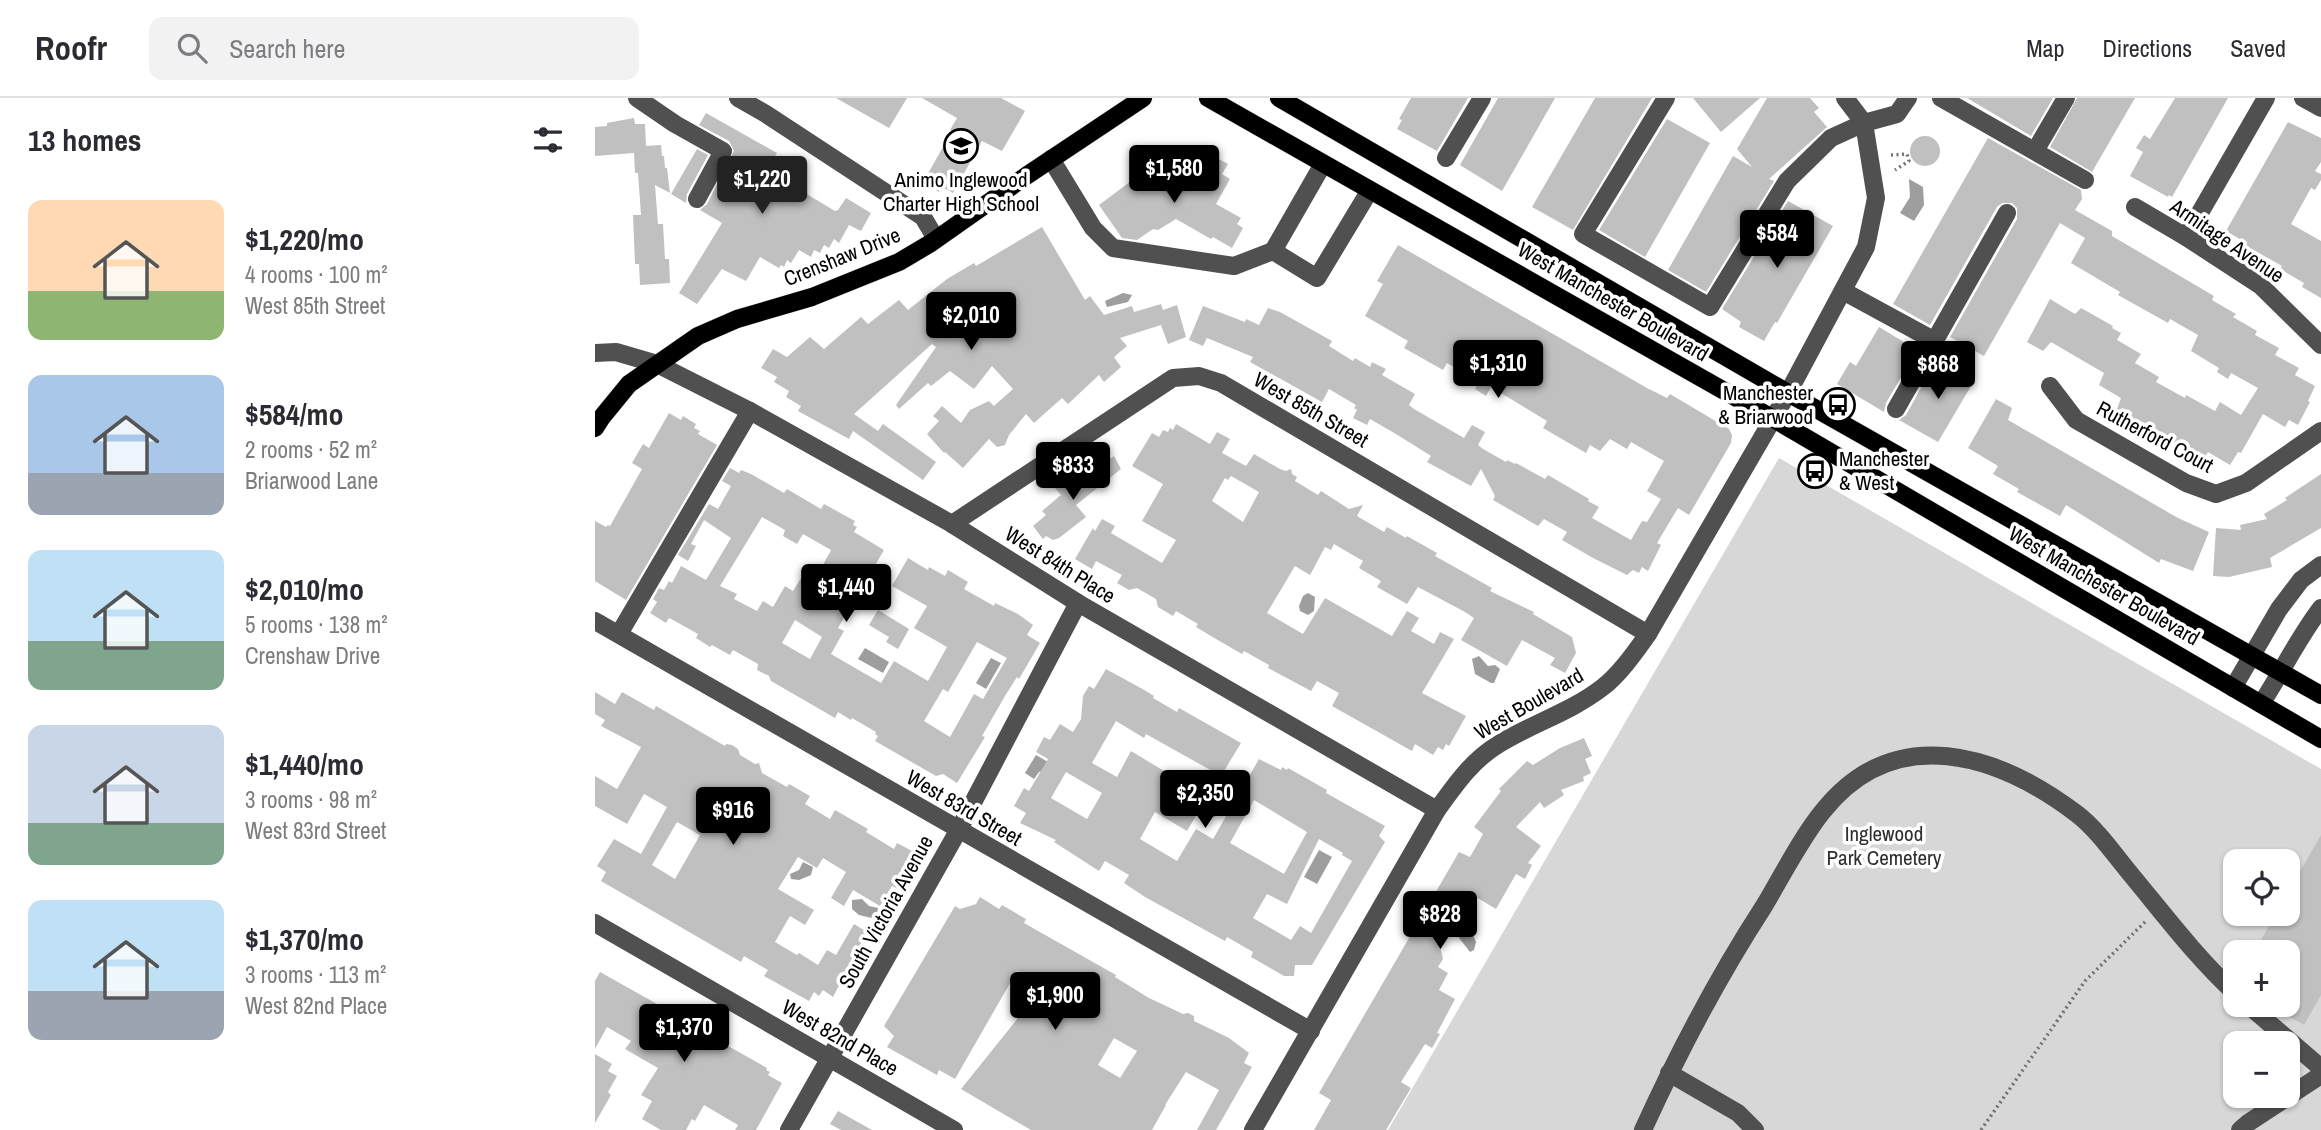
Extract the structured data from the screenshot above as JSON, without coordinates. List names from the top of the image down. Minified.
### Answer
{"streets":{"main road":["Crenshaw Drive","West Manchester Boulevard"],"street":["Armitage Avenue","West 85th Street","Rutherford Court","West 84th Place","West Boulevard","West 83rd Street","South Victoria Avenue","West 82nd Place"]},"crossings":[["Crenshaw Drive","West 84th Place"],["West Manchester Boulevard","West Boulevard"],["West 85th Street","West 84th Place"],["West 85th Street","West Boulevard"],["West 84th Place","West Boulevard"],["West 84th Place","South Victoria Avenue"],["West Boulevard","West 83rd Street"],["West 83rd Street","South Victoria Avenue"],["South Victoria Avenue","West 82nd Place"]],"parks":["Inglewood Park Cemetery"],"places":{"school or university":["Animo Inglewood Charter High School"],"bus stop":["Manchester & Briarwood","Manchester & West"]},"page":{"header":"Roofr","search":"Search here","nav":["Map","Directions","Saved"],"heading":"13 homes","price":["$1,580","$1,220","$584","$2,010","$1,310","$868","$833","$1,440","$2,350","$916","$828","$1,900","$1,370"],"list":[{"name":"$1,220/mo","note":"4 rooms · 100 m² · West 85th Street"},{"name":"$584/mo","note":"2 rooms · 52 m² · Briarwood Lane"},{"name":"$2,010/mo","note":"5 rooms · 138 m² · Crenshaw Drive"},{"name":"$1,440/mo","note":"3 rooms · 98 m² · West 83rd Street"},{"name":"$1,370/mo","note":"3 rooms · 113 m² · West 82nd Place"}],"map_buttons":["+","−"]}}
